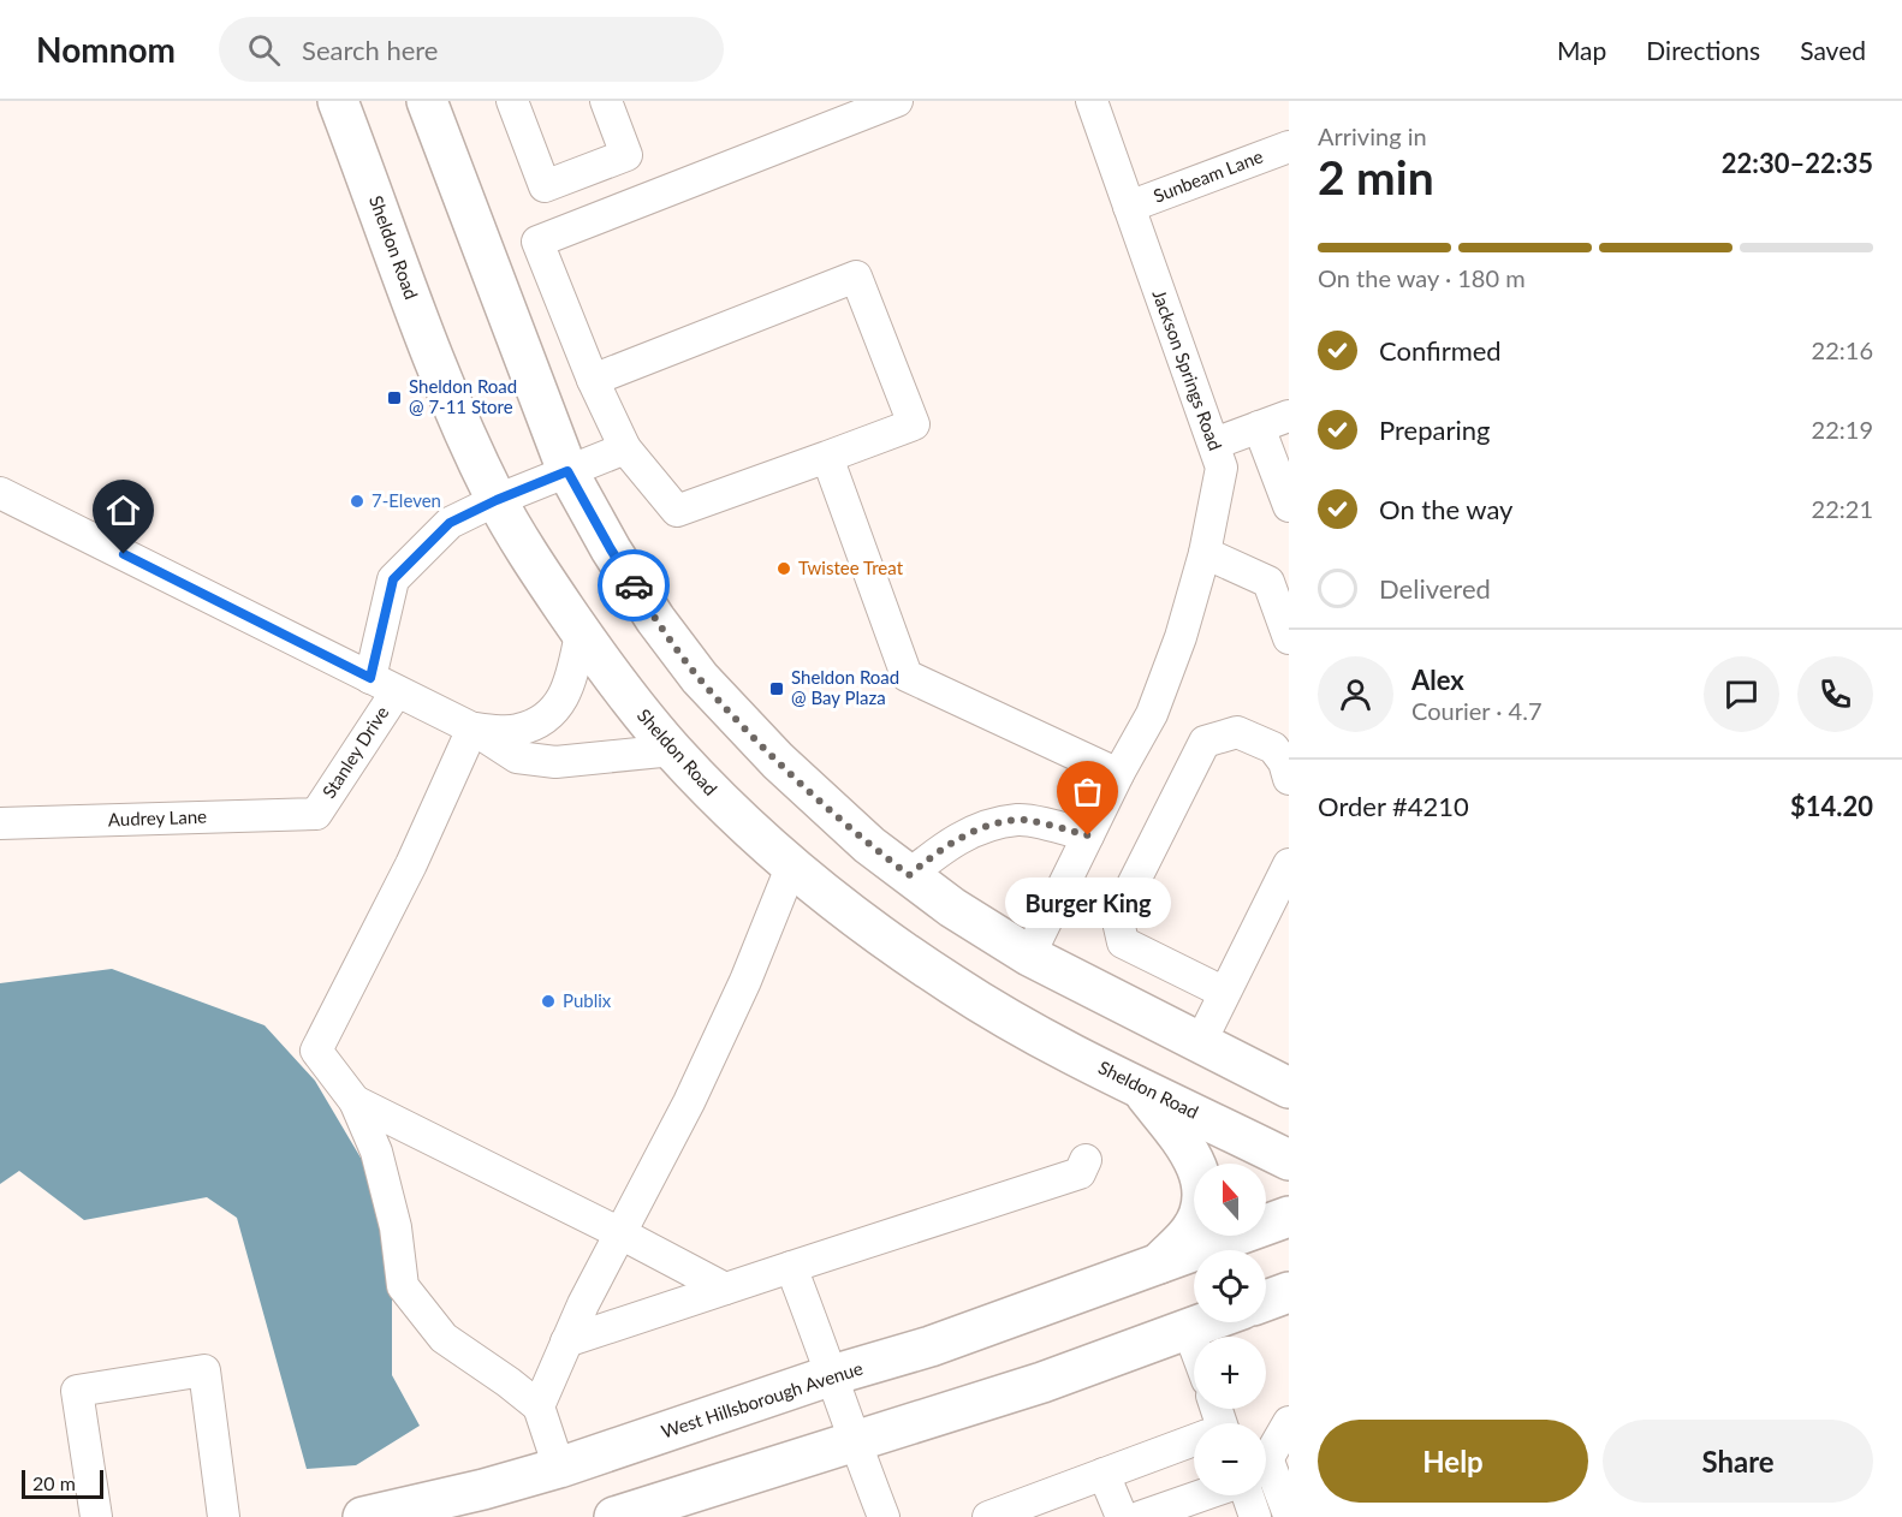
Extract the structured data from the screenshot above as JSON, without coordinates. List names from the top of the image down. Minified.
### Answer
{"streets":{"main road":["Sheldon Road","West Hillsborough Avenue"],"street":["Sunbeam Lane","Jackson Springs Road","Stanley Drive","Audrey Lane"]},"crossings":[["Sunbeam Lane","Jackson Springs Road"],["Sheldon Road","Stanley Drive"],["Stanley Drive","Audrey Lane"]],"places":{"transit":["Sheldon Road @ 7-11 Store","Sheldon Road @ Bay Plaza"],"other":["7-Eleven","Twistee Treat","Burger King","Publix"]},"scale_bar":"20 m","north":"top","page":{"header":"Nomnom","search":"Search here","nav":["Map","Directions","Saved"],"heading":["2 min","Arriving in","22:30–22:35"],"panel":["Alex","Courier · 4.7","Order #4210","$14.20"],"bar":"On the way · 180 m","list":[["Confirmed","22:16"],["Preparing","22:19"],["On the way","22:21"],"Delivered"],"bubble":"Burger King","map_buttons":["+","−"],"buttons":["Help","Share"],"scale":"20 m"}}
